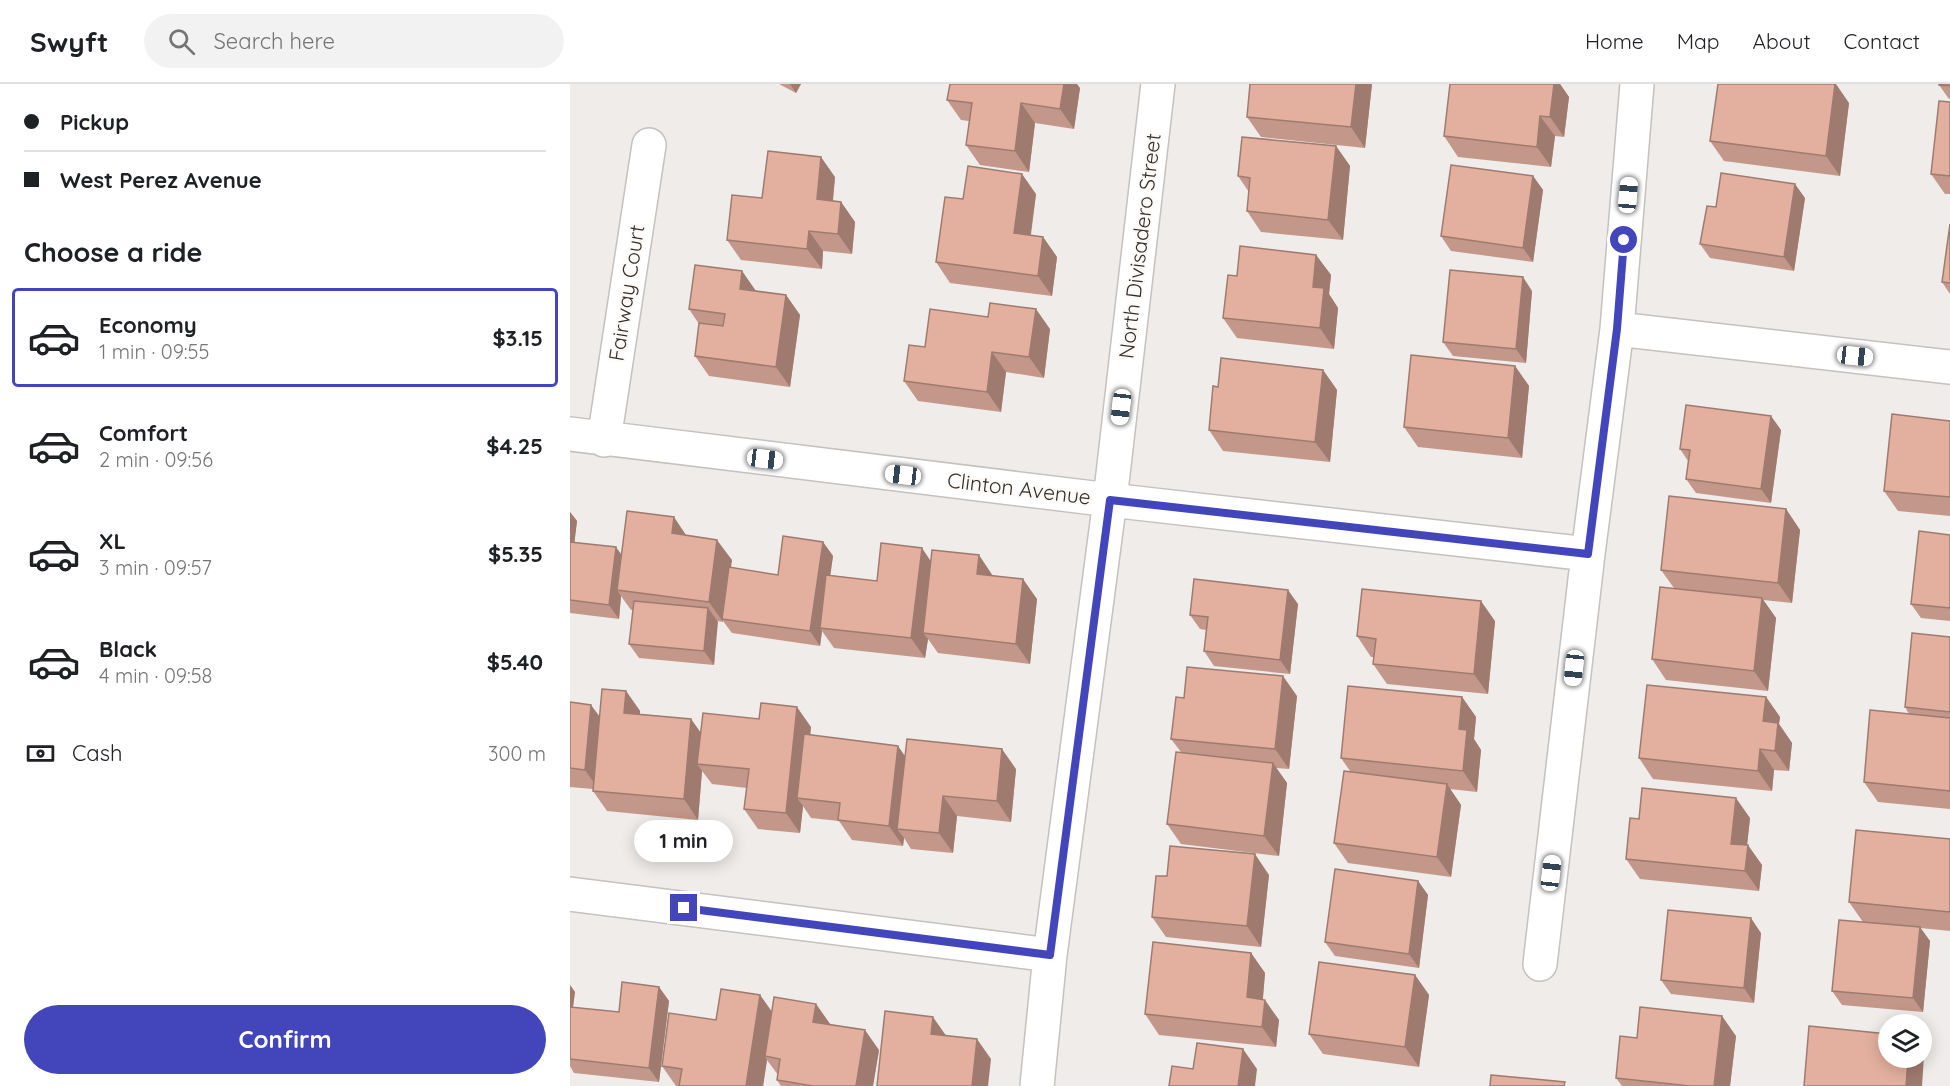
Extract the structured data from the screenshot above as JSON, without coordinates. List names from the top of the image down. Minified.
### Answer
{"streets":{"street":["North Divisadero Street","Fairway Court","Clinton Avenue"]},"crossings":[["North Divisadero Street","Clinton Avenue"],["Fairway Court","Clinton Avenue"]],"page":{"header":"Swyft","search":"Search here","nav":["Home","Map","About","Contact"],"banner":["Pickup","West Perez Avenue"],"heading":"Choose a ride","list":[{"name":"Economy","note":"1 min · 09:55","value":"$3.15"},{"name":"Comfort","note":"2 min · 09:56","value":"$4.25"},{"name":"XL","note":"3 min · 09:57","value":"$5.35"},{"name":"Black","note":"4 min · 09:58","value":"$5.40"}],"pay":["Cash","300 m"],"bubble":"1 min","buttons":"Confirm"}}
